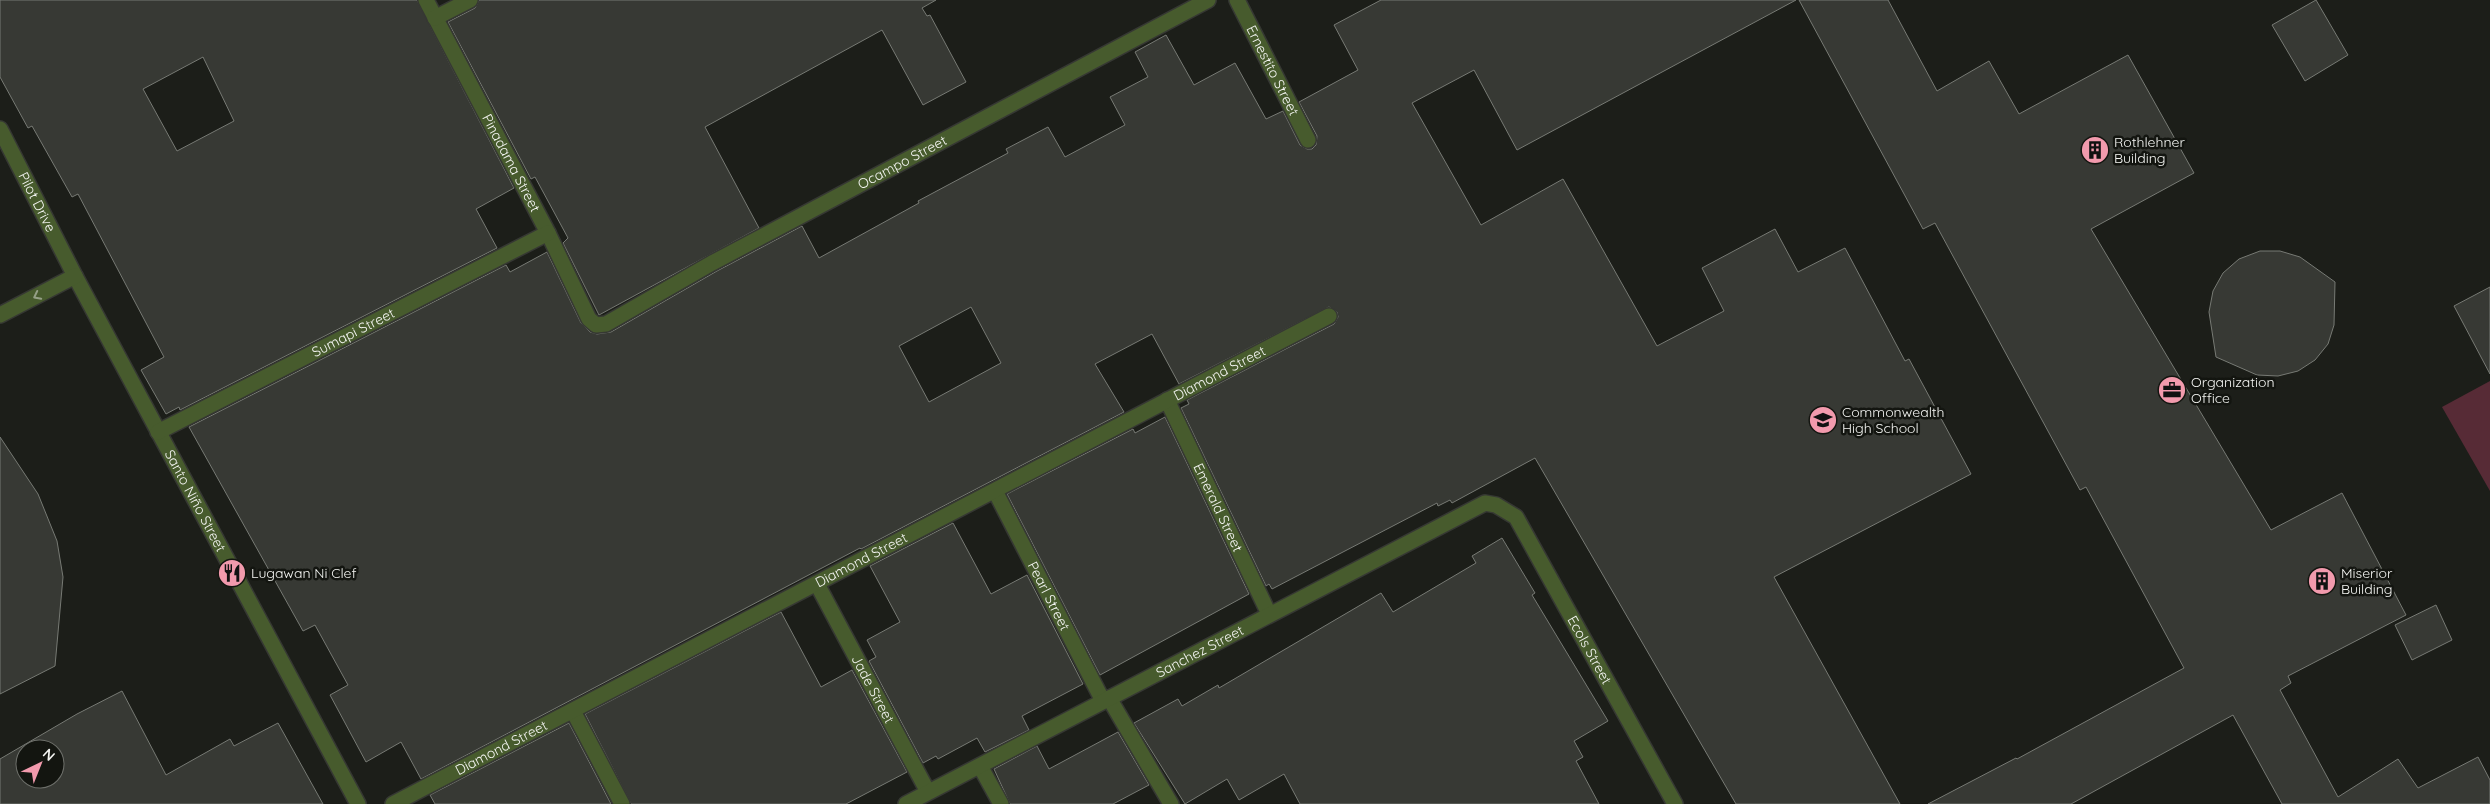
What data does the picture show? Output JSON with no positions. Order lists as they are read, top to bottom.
{
  "streets": {
    "street": [
      "Ernestito Street",
      "Pinadama Street",
      "Ocampo Street",
      "Pilot Drive",
      "Sumapi Street",
      "Diamond Street",
      "Santo Niño Street",
      "Emerald Street",
      "Pearl Street",
      "Sanchez Street",
      "Ecols Street",
      "Jade Street"
    ]
  },
  "crossings": [
    ["Pinadama Street", "Ocampo Street"],
    ["Pinadama Street", "Sumapi Street"],
    ["Pilot Drive", "Santo Niño Street"],
    ["Sumapi Street", "Santo Niño Street"],
    ["Diamond Street", "Emerald Street"],
    ["Diamond Street", "Pearl Street"],
    ["Diamond Street", "Jade Street"],
    ["Emerald Street", "Sanchez Street"],
    ["Pearl Street", "Sanchez Street"],
    ["Sanchez Street", "Ecols Street"],
    ["Sanchez Street", "Jade Street"]
  ],
  "places": {
    "building": ["Rothlehner Building", "Miserior Building"],
    "office": ["Organization Office"],
    "school or university": ["Commonwealth High School"],
    "restaurant": ["Lugawan Ni Clef"]
  },
  "north": "top right"
}
